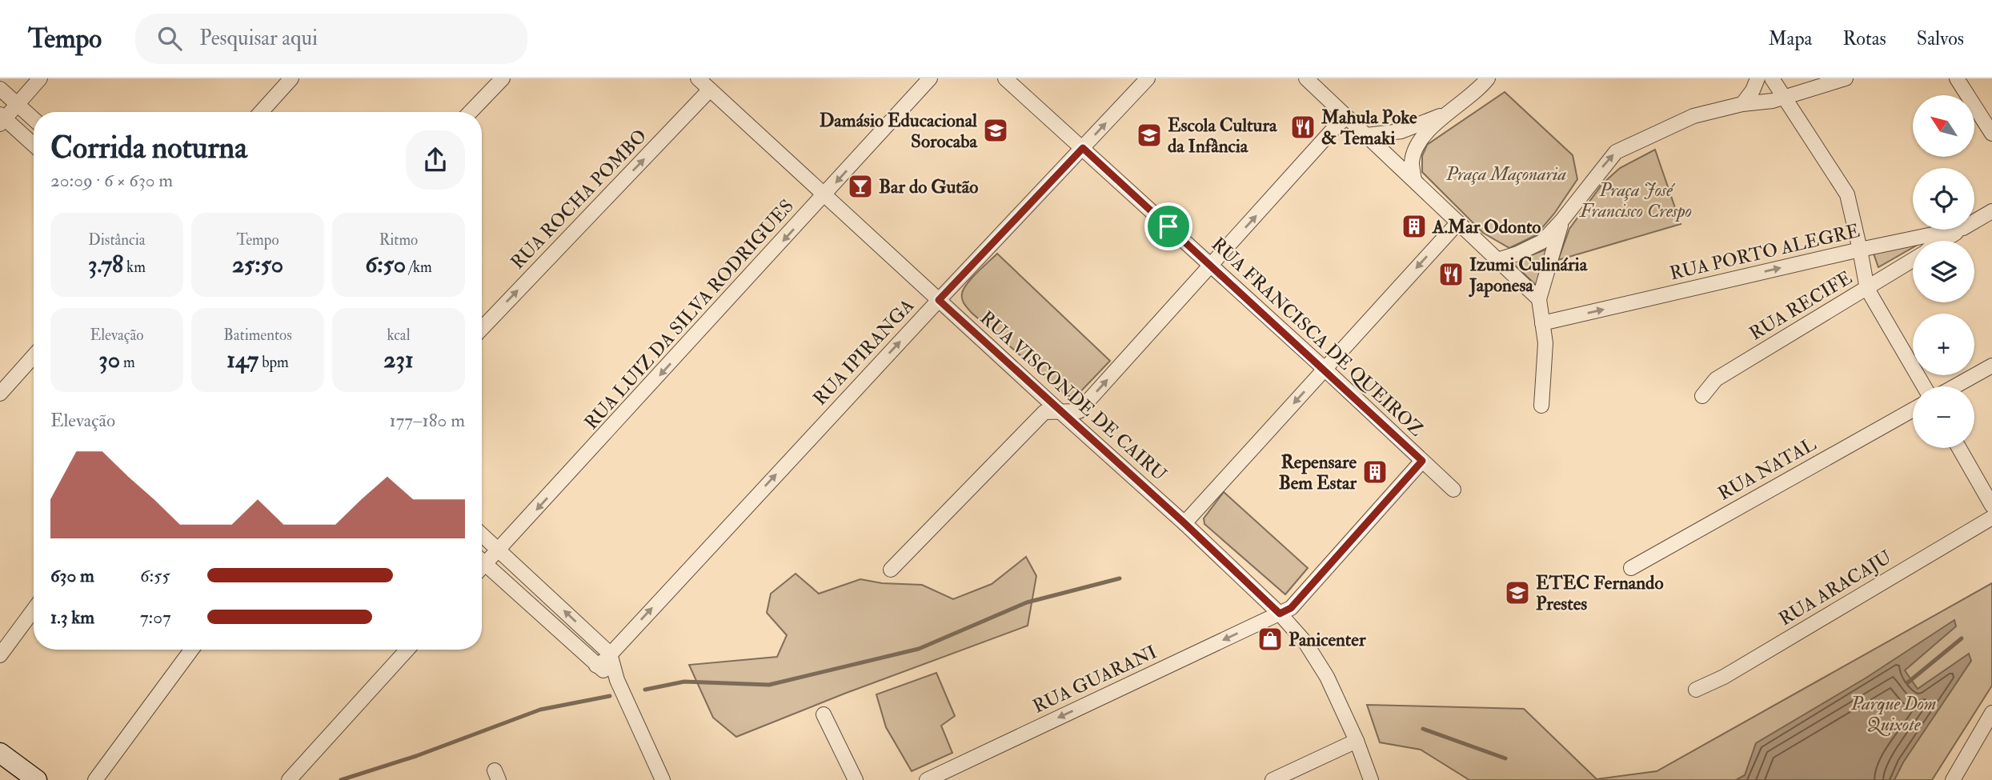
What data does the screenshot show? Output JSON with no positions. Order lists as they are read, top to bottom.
{
  "streets": {
    "street": [
      "RUA ROCHA POMBO",
      "RUA PORTO ALEGRE",
      "RUA RECIFE",
      "RUA LUIZ DA SILVA RODRIGUES",
      "RUA FRANCISCA DE QUEIROZ",
      "RUA IPIRANGA",
      "RUA VISCONDE DE CAIRU",
      "RUA NATAL",
      "RUA ARACAJU",
      "RUA GUARANI"
    ]
  },
  "crossings": [
    ["RUA ROCHA POMBO", "RUA VISCONDE DE CAIRU"],
    ["RUA LUIZ DA SILVA RODRIGUES", "RUA VISCONDE DE CAIRU"],
    ["RUA FRANCISCA DE QUEIROZ", "RUA IPIRANGA"],
    ["RUA FRANCISCA DE QUEIROZ", "RUA GUARANI"],
    ["RUA IPIRANGA", "RUA VISCONDE DE CAIRU"],
    ["RUA VISCONDE DE CAIRU", "RUA GUARANI"]
  ],
  "one_way": [
    "RUA ROCHA POMBO",
    "RUA PORTO ALEGRE",
    "RUA LUIZ DA SILVA RODRIGUES",
    "RUA IPIRANGA",
    "RUA GUARANI"
  ],
  "parks": ["Praça Maçonaria", "Praça José Francisco Crespo", "Parque Dom Quixote"],
  "places": {
    "restaurant": ["Mahula Poke & Temaki", "Izumi Culinária Japonesa"],
    "school or university": ["Damásio Educacional Sorocaba", "Escola Cultura da Infância", "ETEC Fernando Prestes"],
    "bar": ["Bar do Gutão"],
    "building": ["A.Mar Odonto", "Repensare Bem Estar"],
    "shop": ["Panicenter"]
  },
  "north": "top left",
  "page": {
    "header": "Tempo",
    "search": "Pesquisar aqui",
    "nav": ["Mapa", "Rotas", "Salvos"],
    "map_buttons": ["+", "−"],
    "heading": ["Corrida noturna", "20:09 · 6 × 630 m"],
    "stats": [
      ["Distância", "3.78 km"],
      ["Tempo", "25:50"],
      ["Ritmo", "6:50 /km"],
      ["Elevação", "30 m"],
      ["Batimentos", "147 bpm"],
      ["kcal", "231"]
    ],
    "chart": ["Elevação", "177–180 m"],
    "list": [
      {
        "name": "630 m",
        "note": "6:55"
      },
      {
        "name": "1.3 km",
        "note": "7:07"
      }
    ]
  }
}
